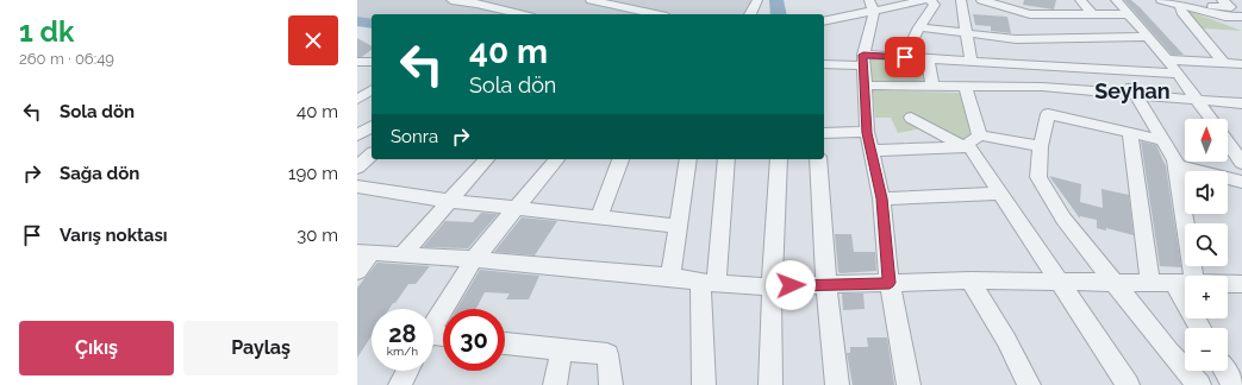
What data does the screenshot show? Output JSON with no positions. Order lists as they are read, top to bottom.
{
  "districts": ["Seyhan"],
  "north": "top",
  "page": {
    "heading": ["1 dk", "260 m · 06:49"],
    "turn": ["40 m", "Sola dön"],
    "list": [
      {
        "name": "Sola dön",
        "value": "40 m"
      },
      {
        "name": "Sağa dön",
        "value": "190 m"
      },
      {
        "name": "Varış noktası",
        "value": "30 m"
      }
    ],
    "then": "Sonra",
    "map_buttons": ["+", "−"],
    "speed": "28 km/h",
    "limit": "30",
    "buttons": ["Çıkış", "Paylaş"]
  }
}
